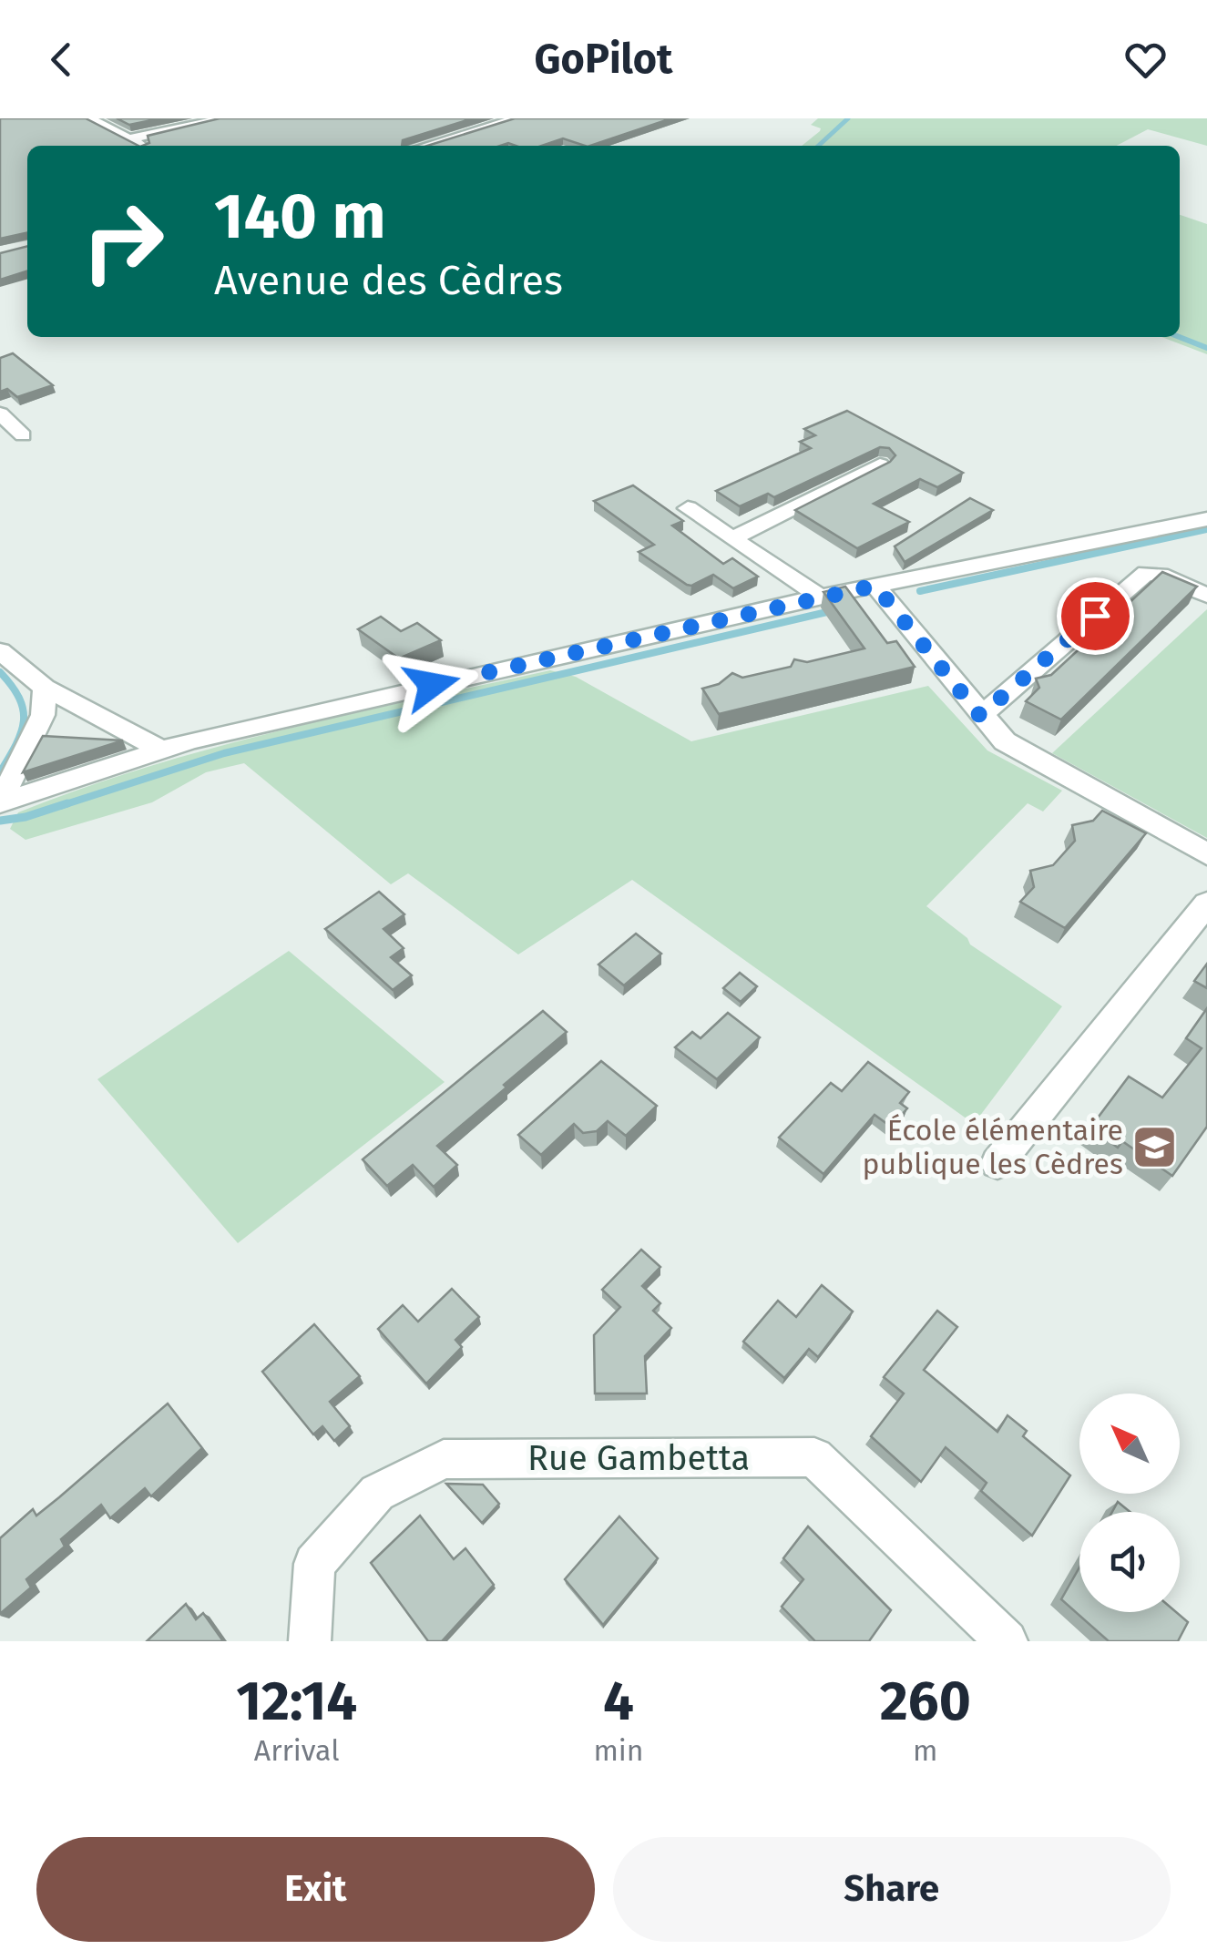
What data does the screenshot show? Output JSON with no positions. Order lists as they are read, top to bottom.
{
  "streets": {
    "street": ["Rue Gambetta"]
  },
  "places": {
    "school or university": ["École élémentaire publique les Cèdres"]
  },
  "north": "top left",
  "page": {
    "header": "GoPilot",
    "turn": ["140 m", "Avenue des Cèdres"],
    "eta": [
      "12:14",
      "Arrival",
      "4",
      "min",
      "260",
      "m"
    ],
    "buttons": ["Exit", "Share"]
  }
}
